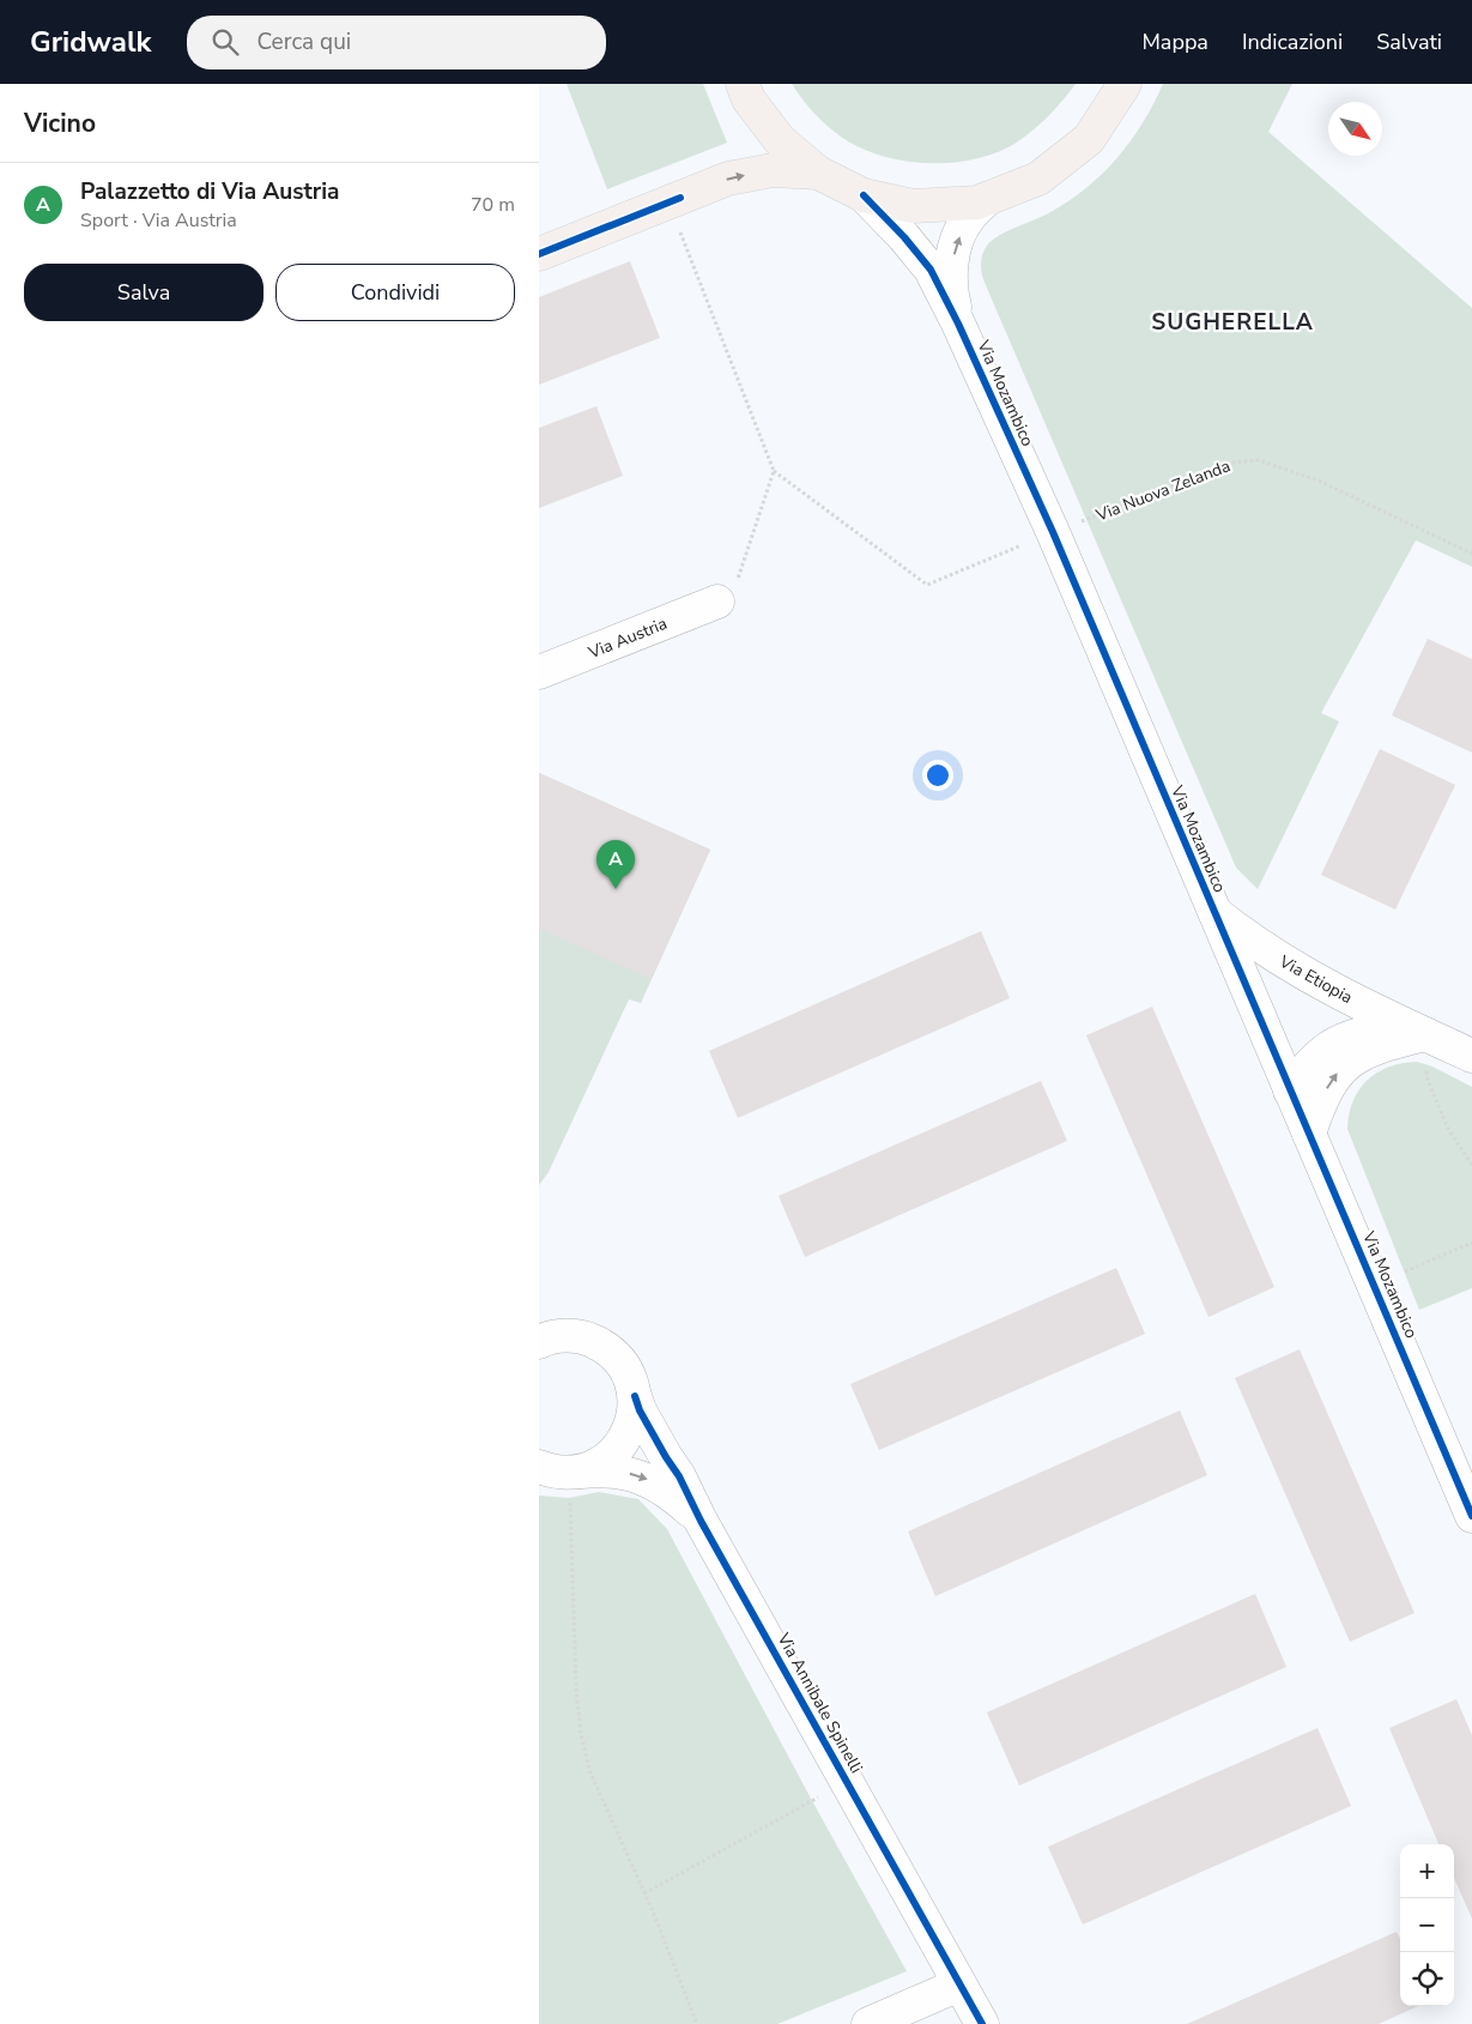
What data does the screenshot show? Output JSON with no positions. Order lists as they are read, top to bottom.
{
  "streets": {
    "street": [
      "Via Mozambico",
      "Via Austria",
      "Via Etiopia",
      "Via Annibale Spinelli"
    ],
    "path": ["Via Nuova Zelanda"]
  },
  "crossings": [
    ["Via Mozambico", "Via Nuova Zelanda"],
    ["Via Mozambico", "Via Etiopia"]
  ],
  "districts": ["SUGHERELLA"],
  "north": "bottom right",
  "page": {
    "header": "Gridwalk",
    "search": "Cerca qui",
    "nav": ["Mappa", "Indicazioni", "Salvati"],
    "heading": "Vicino",
    "list": [
      {
        "mark": "A",
        "name": "Palazzetto di Via Austria",
        "note": "Sport · Via Austria",
        "value": "70 m"
      }
    ],
    "buttons": ["Salva", "Condividi"],
    "pins": "A",
    "map_buttons": ["+", "−"]
  }
}
